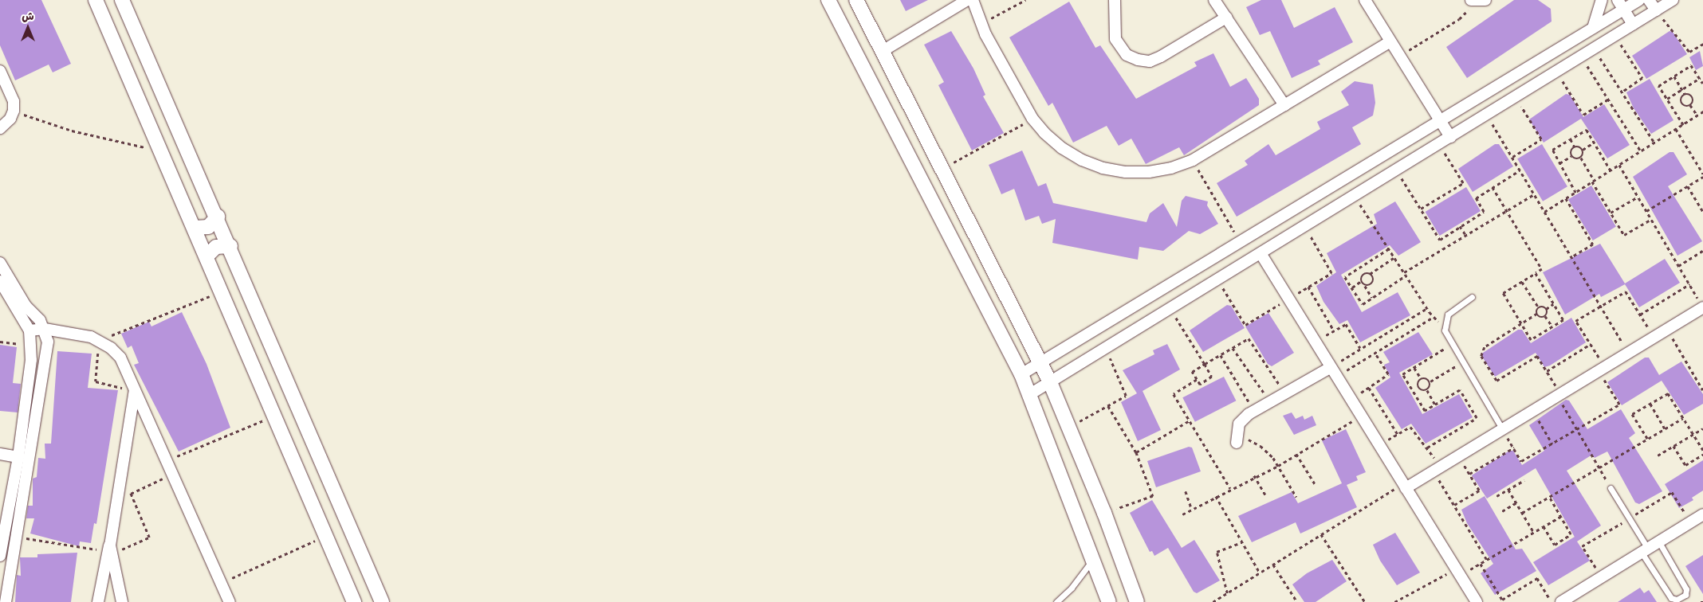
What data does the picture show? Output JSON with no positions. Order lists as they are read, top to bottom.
{
  "north": "top"
}
